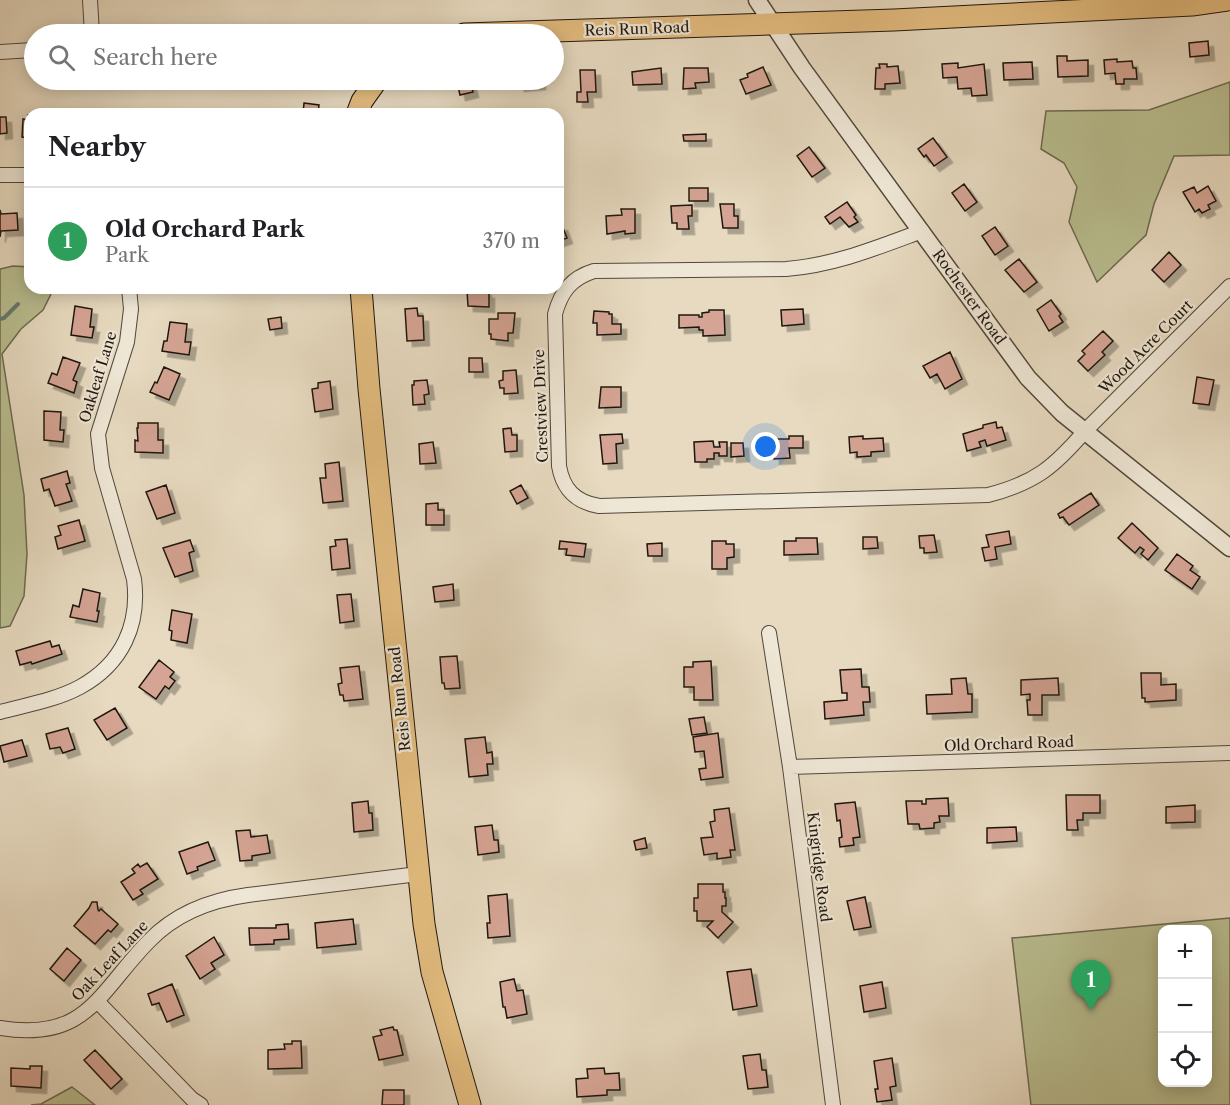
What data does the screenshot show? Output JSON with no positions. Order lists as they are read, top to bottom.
{
  "streets": {
    "main road": ["Reis Run Road"],
    "street": [
      "Rochester Road",
      "Wood Acre Court",
      "Oakleaf Lane",
      "Crestview Drive",
      "Old Orchard Road",
      "Kingridge Road",
      "Oak Leaf Lane"
    ]
  },
  "crossings": [
    ["Reis Run Road", "Rochester Road"],
    ["Reis Run Road", "Oak Leaf Lane"],
    ["Rochester Road", "Wood Acre Court"],
    ["Rochester Road", "Crestview Drive"],
    ["Wood Acre Court", "Crestview Drive"],
    ["Old Orchard Road", "Kingridge Road"]
  ],
  "page": {
    "search": "Search here",
    "heading": "Nearby",
    "list": [
      {
        "mark": "1",
        "name": "Old Orchard Park",
        "note": "Park",
        "value": "370 m"
      }
    ],
    "map_buttons": ["+", "−"],
    "pins": "1"
  }
}
